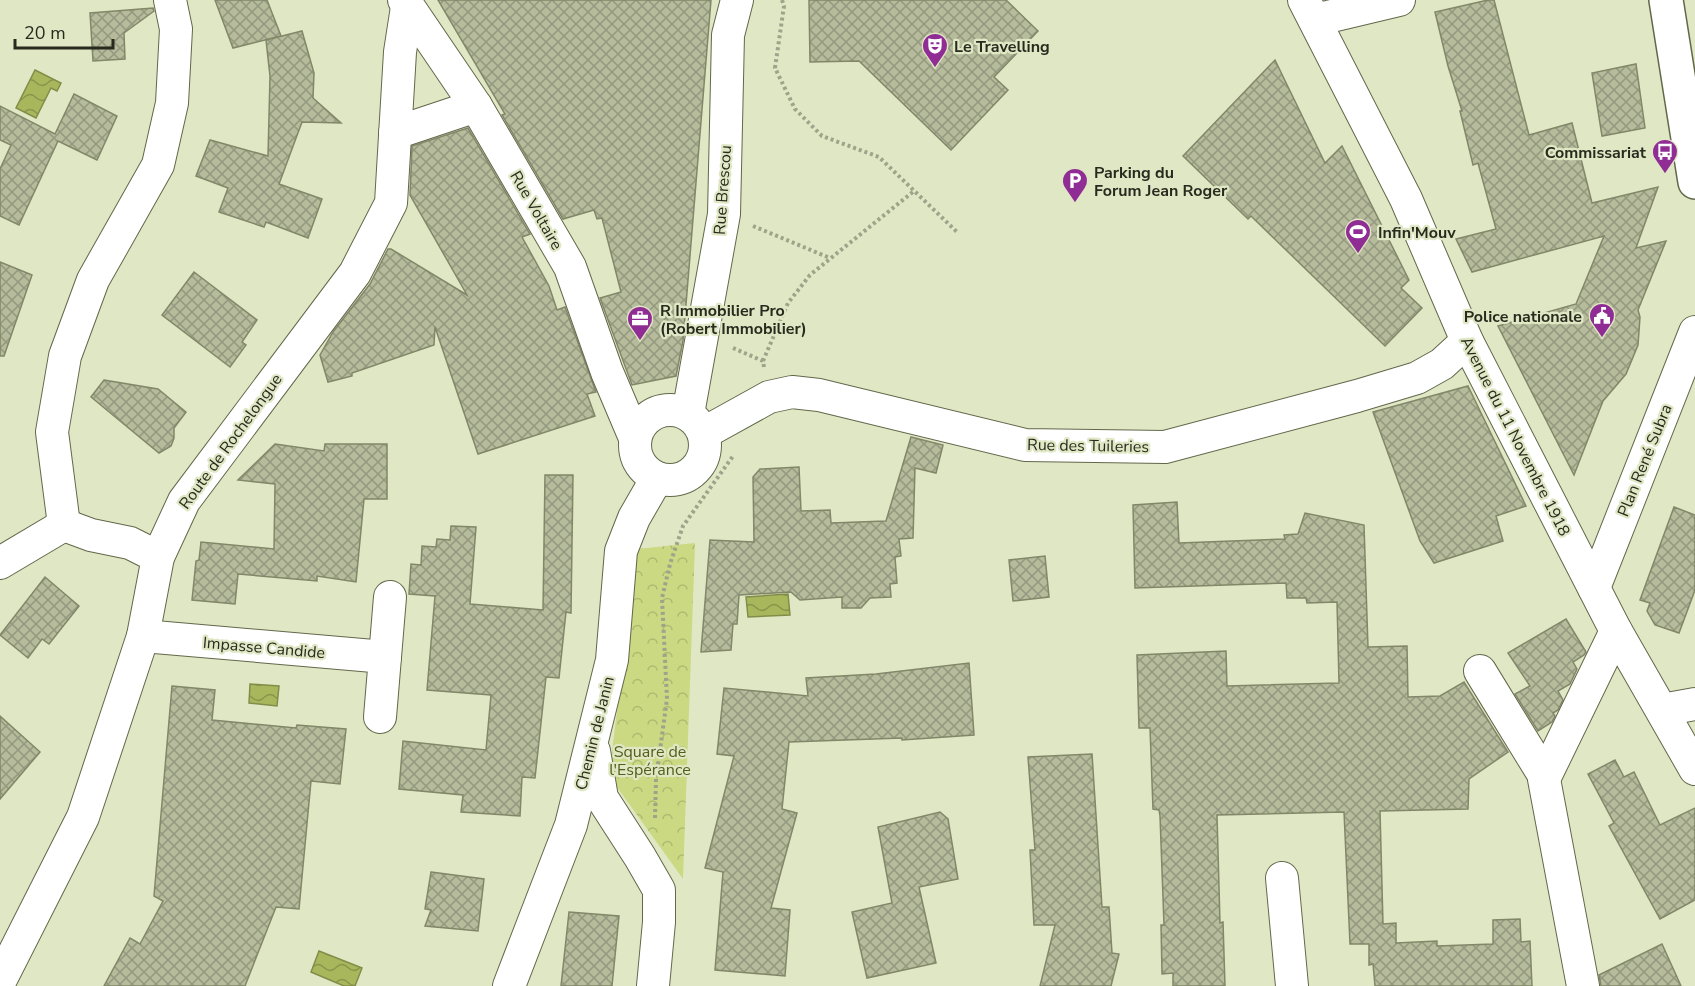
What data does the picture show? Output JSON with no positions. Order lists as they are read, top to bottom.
{
  "streets": {
    "street": [
      "Rue Brescou",
      "Rue Voltaire",
      "Avenue du 11 Novembre 1918",
      "Route de Rochelongue",
      "Rue des Tuileries",
      "Plan René Subra",
      "Impasse Candide",
      "Chemin de Janin"
    ]
  },
  "crossings": [
    ["Rue Brescou", "Rue Voltaire"],
    ["Rue Brescou", "Rue des Tuileries"],
    ["Rue Brescou", "Chemin de Janin"],
    ["Rue Voltaire", "Route de Rochelongue"],
    ["Rue Voltaire", "Rue des Tuileries"],
    ["Rue Voltaire", "Chemin de Janin"],
    ["Avenue du 11 Novembre 1918", "Rue des Tuileries"],
    ["Avenue du 11 Novembre 1918", "Plan René Subra"],
    ["Route de Rochelongue", "Impasse Candide"],
    ["Rue des Tuileries", "Chemin de Janin"]
  ],
  "parks": ["Square de l'Espérance"],
  "places": {
    "theatre": ["Le Travelling"],
    "bus stop": ["Commissariat"],
    "parking": ["Parking du Forum Jean Roger"],
    "sports": ["Infin'Mouv"],
    "public building": ["Police nationale"],
    "office": ["R Immobilier Pro (Robert Immobilier)"]
  },
  "scale_bar": "20 m"
}
